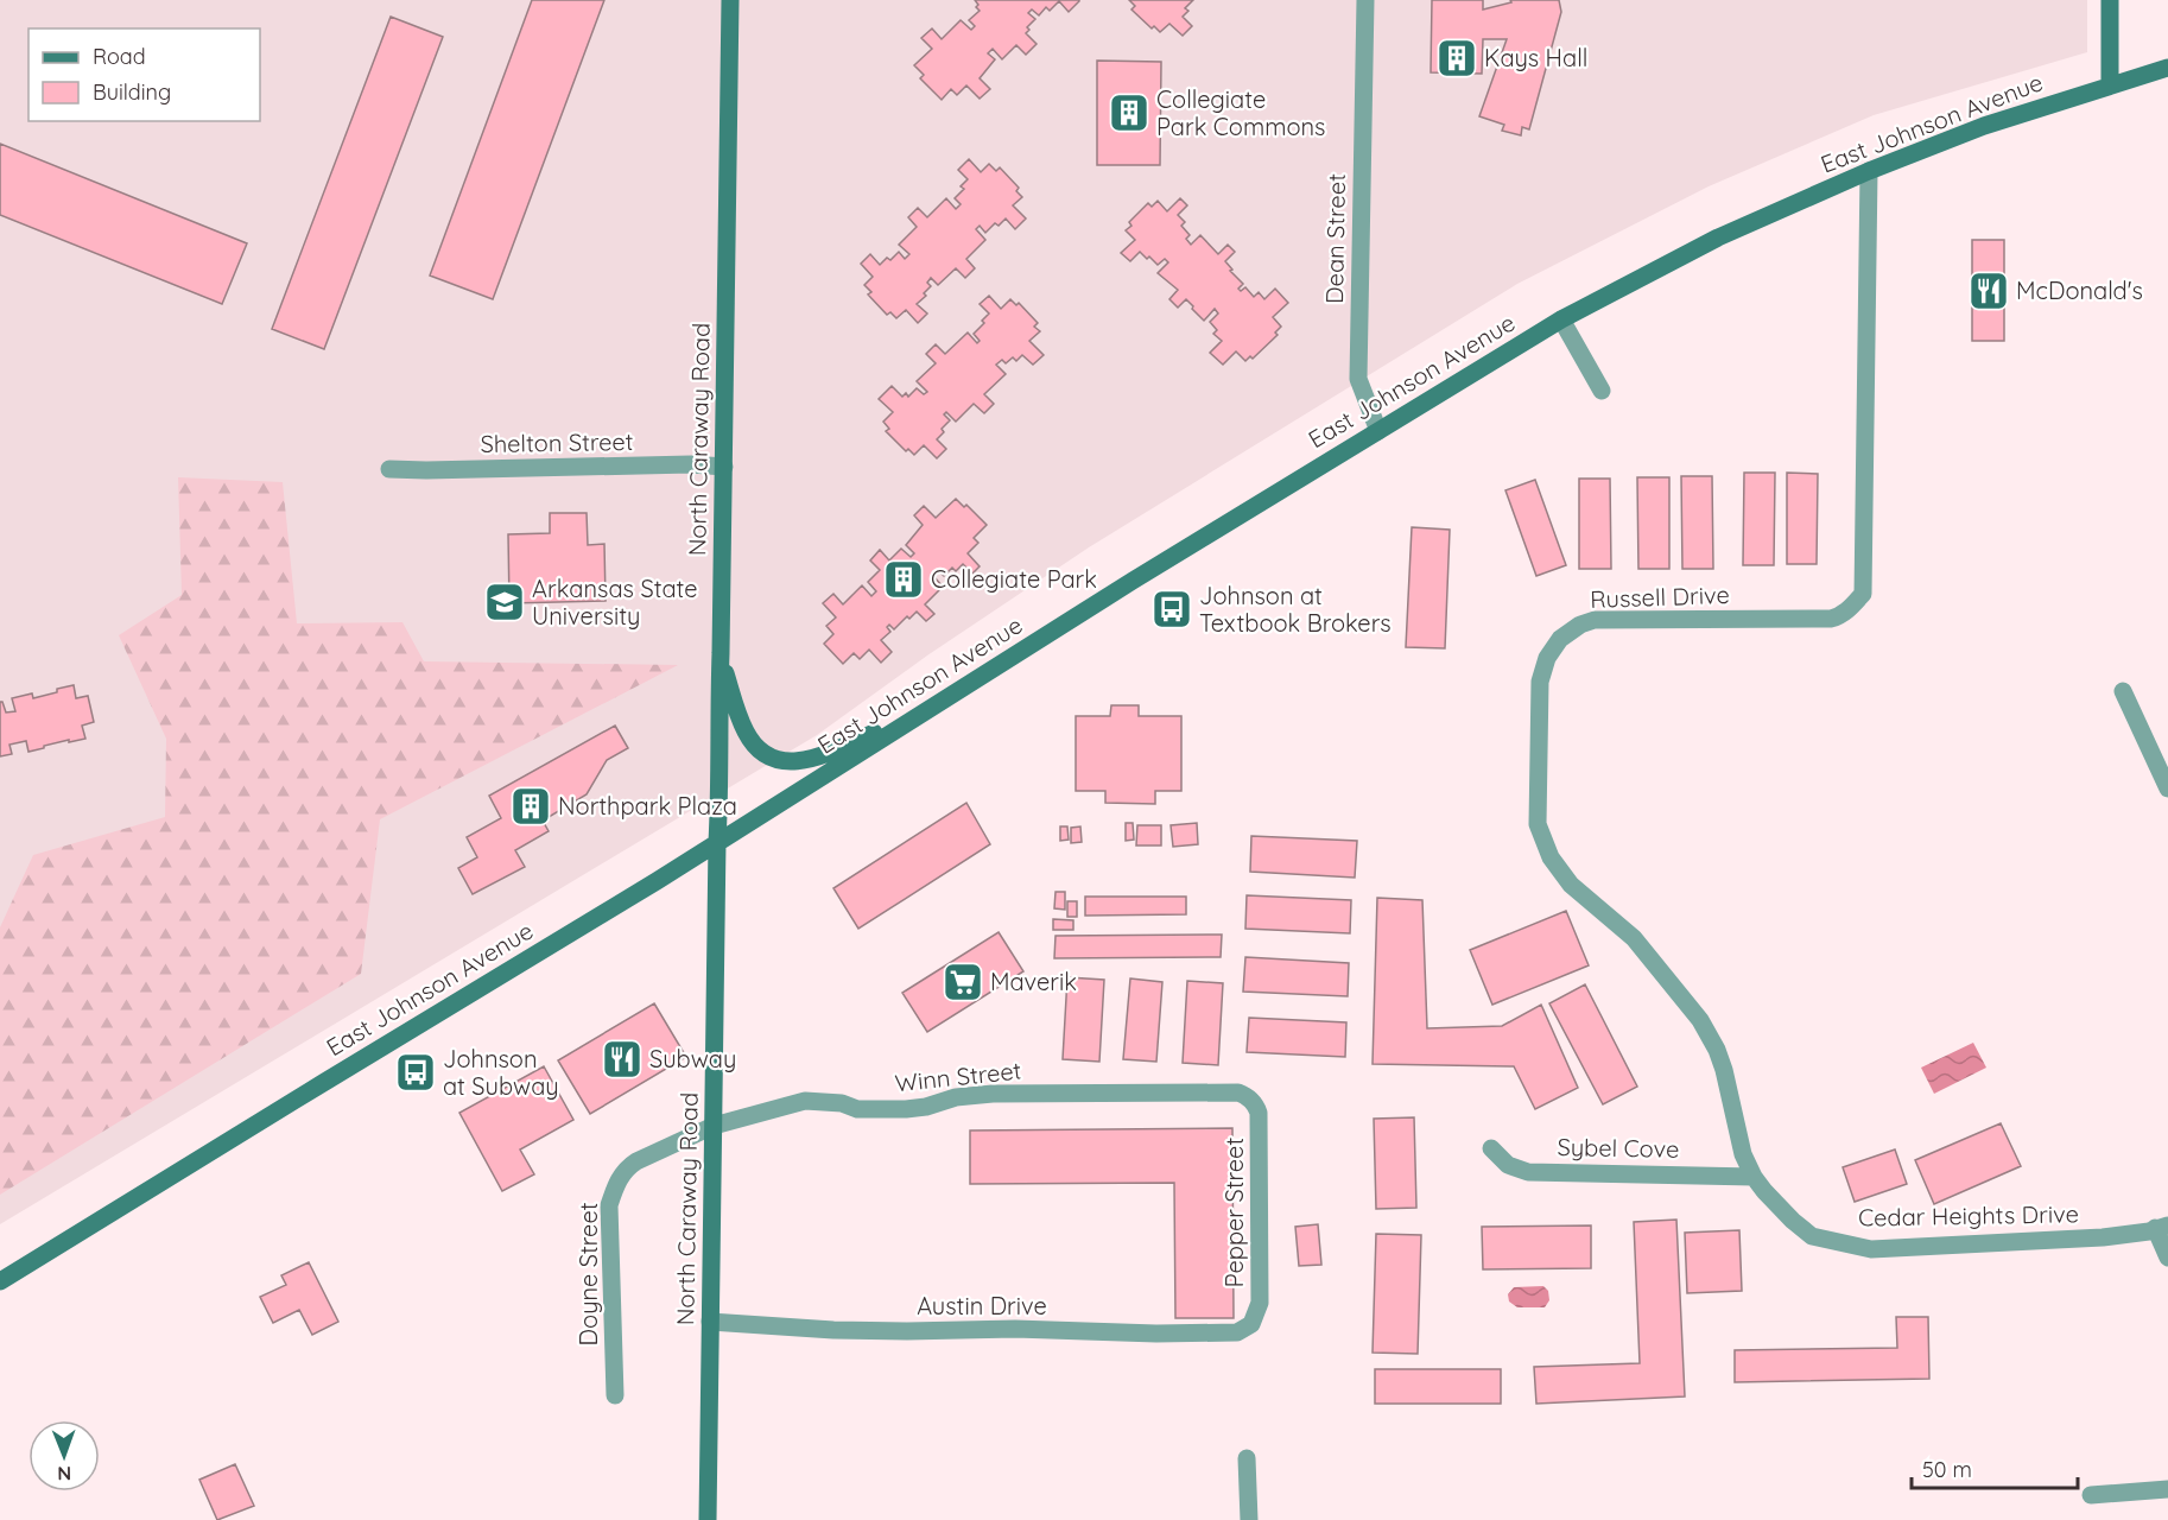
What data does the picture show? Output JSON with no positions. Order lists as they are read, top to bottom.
{
  "streets": {
    "main road": ["East Johnson Avenue", "North Caraway Road"],
    "street": [
      "Dean Street",
      "Shelton Street",
      "Russell Drive",
      "Winn Street",
      "Sybel Cove",
      "Pepper Street",
      "Cedar Heights Drive",
      "Doyne Street",
      "Austin Drive"
    ]
  },
  "crossings": [
    ["East Johnson Avenue", "Dean Street"],
    ["East Johnson Avenue", "North Caraway Road"],
    ["East Johnson Avenue", "Russell Drive"],
    ["North Caraway Road", "Shelton Street"],
    ["North Caraway Road", "Winn Street"],
    ["North Caraway Road", "Doyne Street"],
    ["North Caraway Road", "Austin Drive"],
    ["Russell Drive", "Sybel Cove"],
    ["Russell Drive", "Cedar Heights Drive"],
    ["Winn Street", "Pepper Street"],
    ["Winn Street", "Doyne Street"],
    ["Sybel Cove", "Cedar Heights Drive"],
    ["Pepper Street", "Austin Drive"]
  ],
  "places": {
    "building": [
      "Kays Hall",
      "Collegiate Park Commons",
      "Collegiate Park",
      "Northpark Plaza"
    ],
    "restaurant": ["McDonald's", "Subway"],
    "school or university": ["Arkansas State University"],
    "bus stop": ["Johnson at Textbook Brokers", "Johnson at Subway"],
    "supermarket": ["Maverik"]
  },
  "legend": ["Road", "Building"],
  "scale_bar": "50 m",
  "north": "bottom"
}
